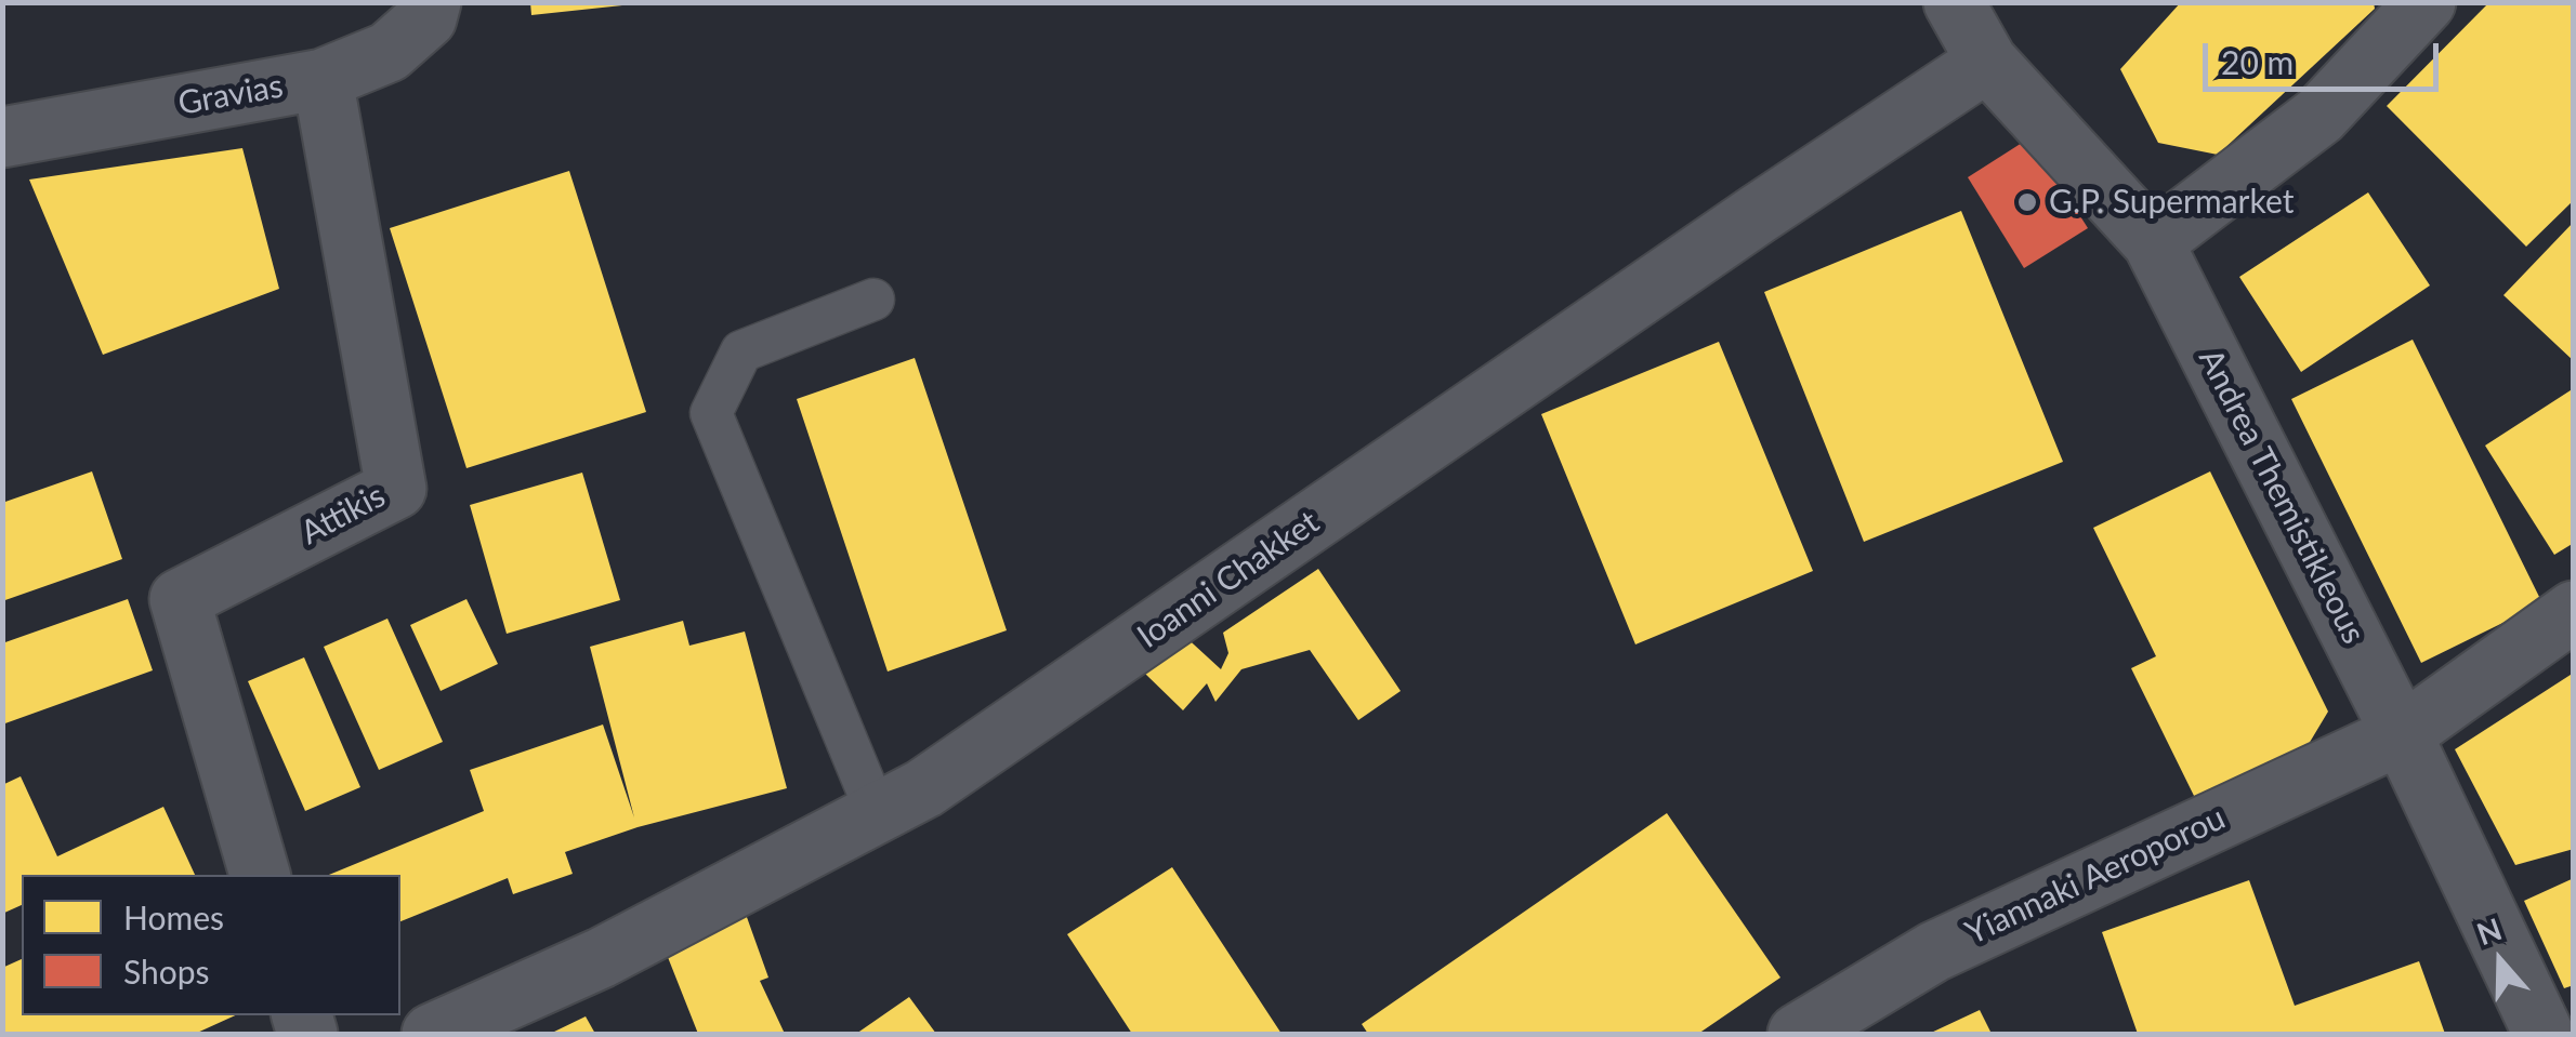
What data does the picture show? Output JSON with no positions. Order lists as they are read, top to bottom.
{
  "streets": {
    "street": [
      "Gravias",
      "Andrea Themistikleous",
      "Attikis",
      "Ioanni Chakket",
      "Yiannaki Aeroporou"
    ]
  },
  "crossings": [
    ["Gravias", "Attikis"],
    ["Andrea Themistikleous", "Ioanni Chakket"],
    ["Andrea Themistikleous", "Yiannaki Aeroporou"]
  ],
  "places": ["G.P. Supermarket"],
  "legend": ["Homes", "Shops"],
  "scale_bar": "20 m",
  "north": "top"
}
